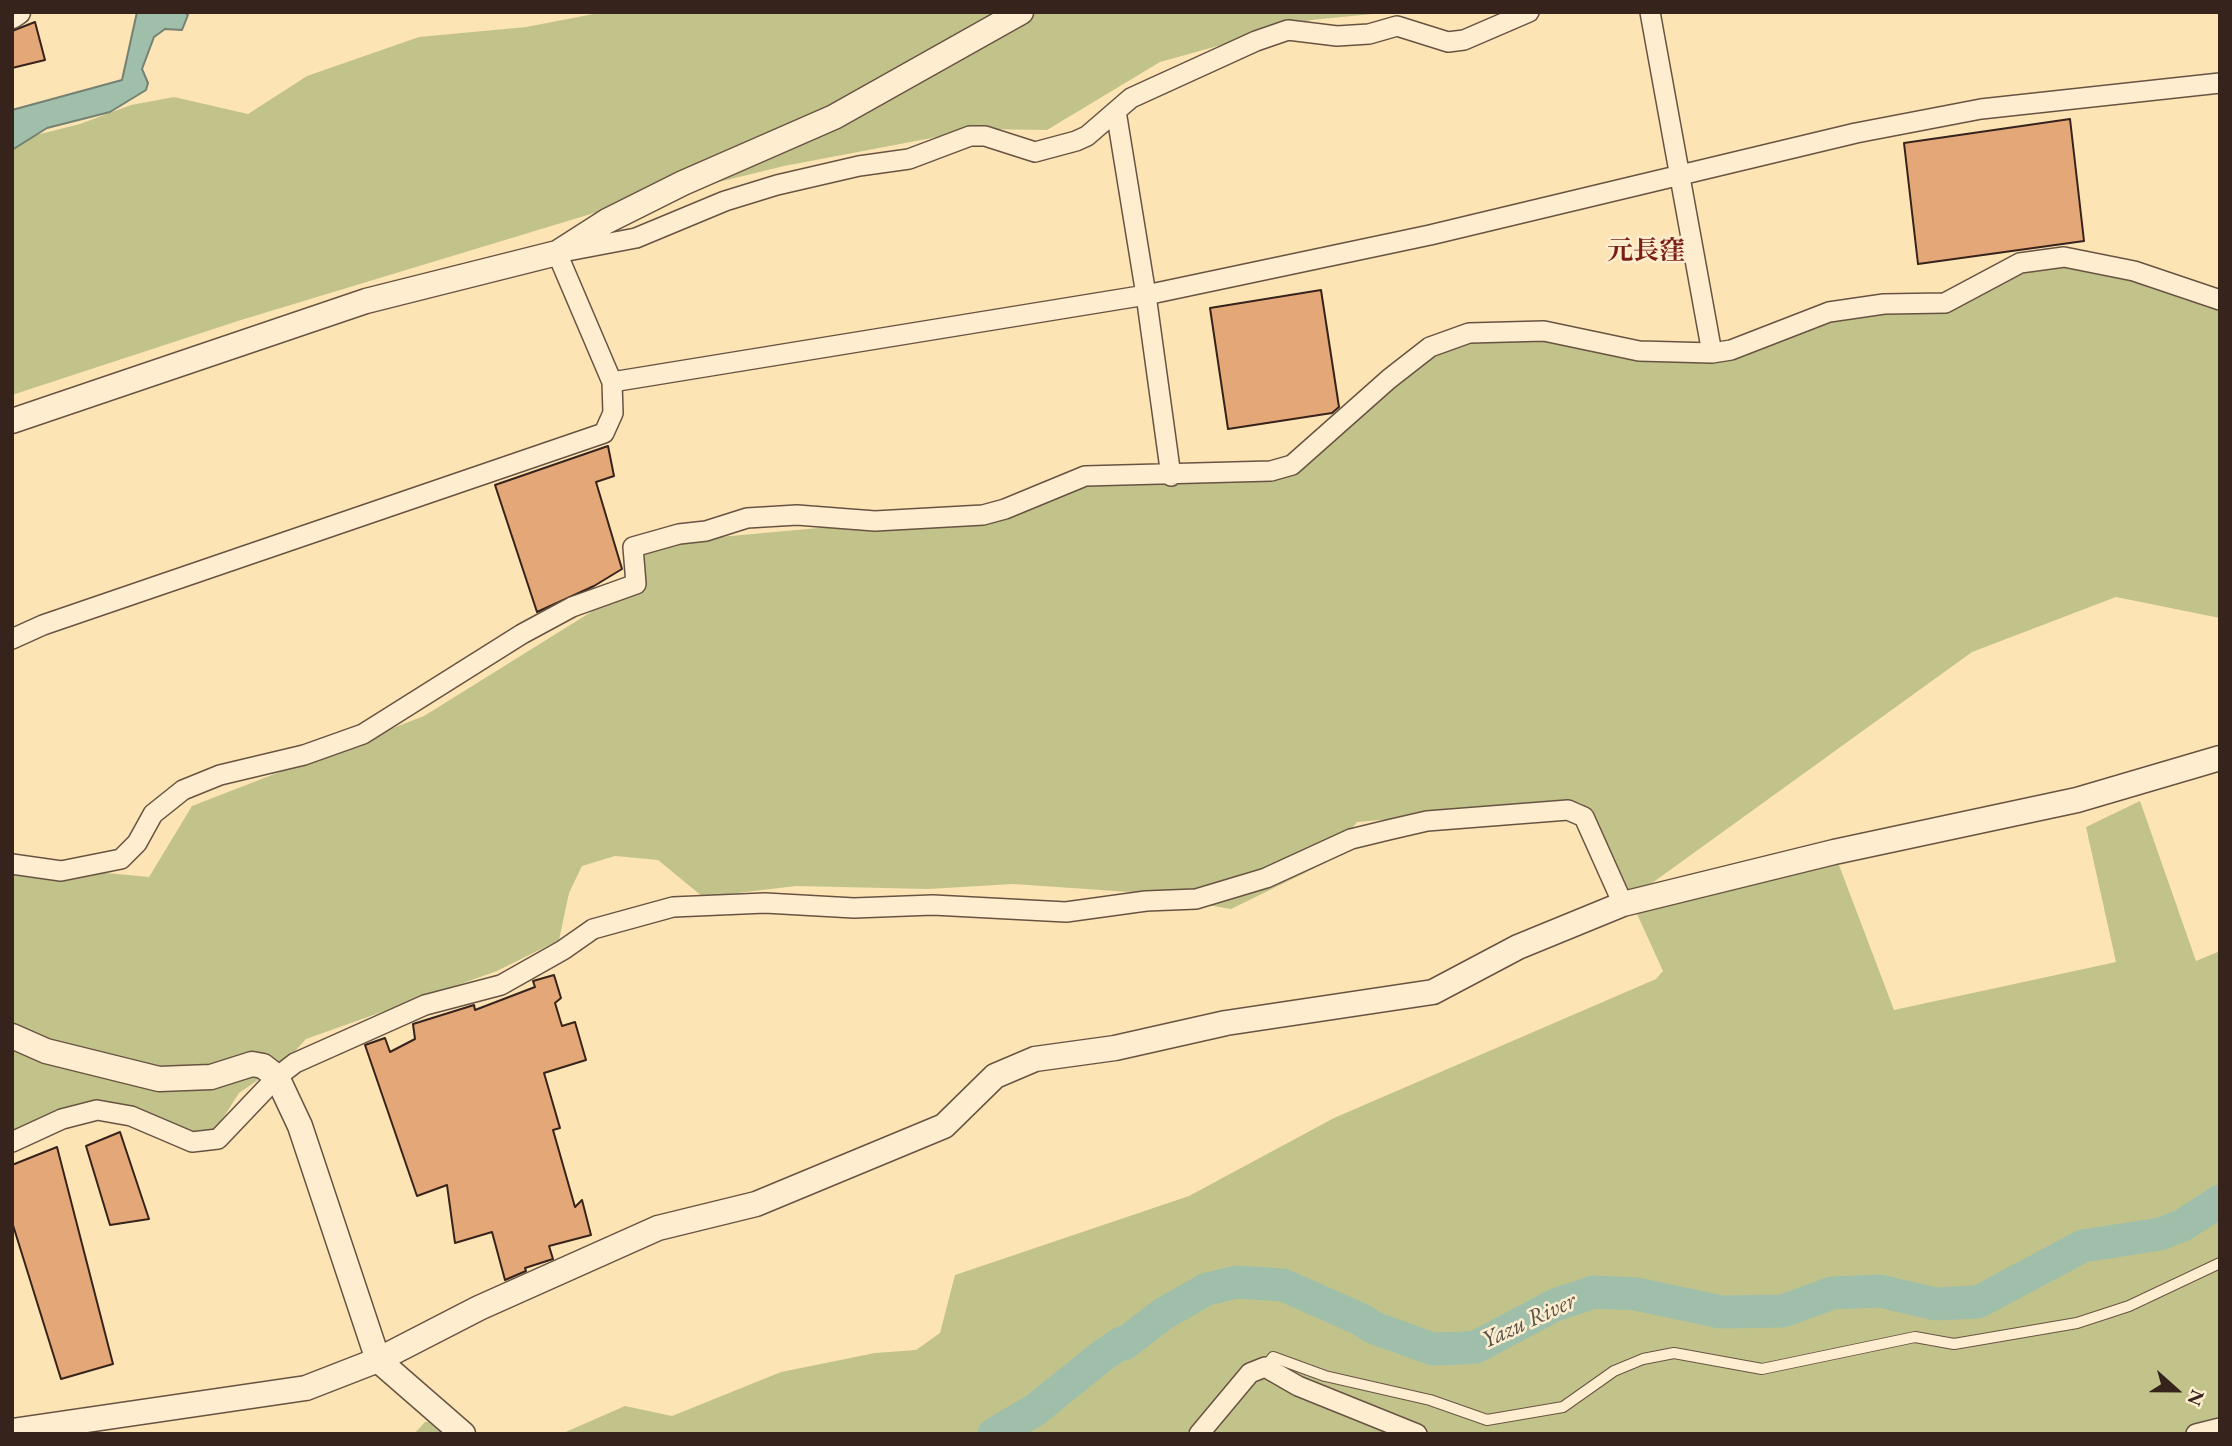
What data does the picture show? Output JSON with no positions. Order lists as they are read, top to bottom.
{
  "districts": ["元長窪"],
  "water": ["Yazu River"],
  "north": "right"
}
